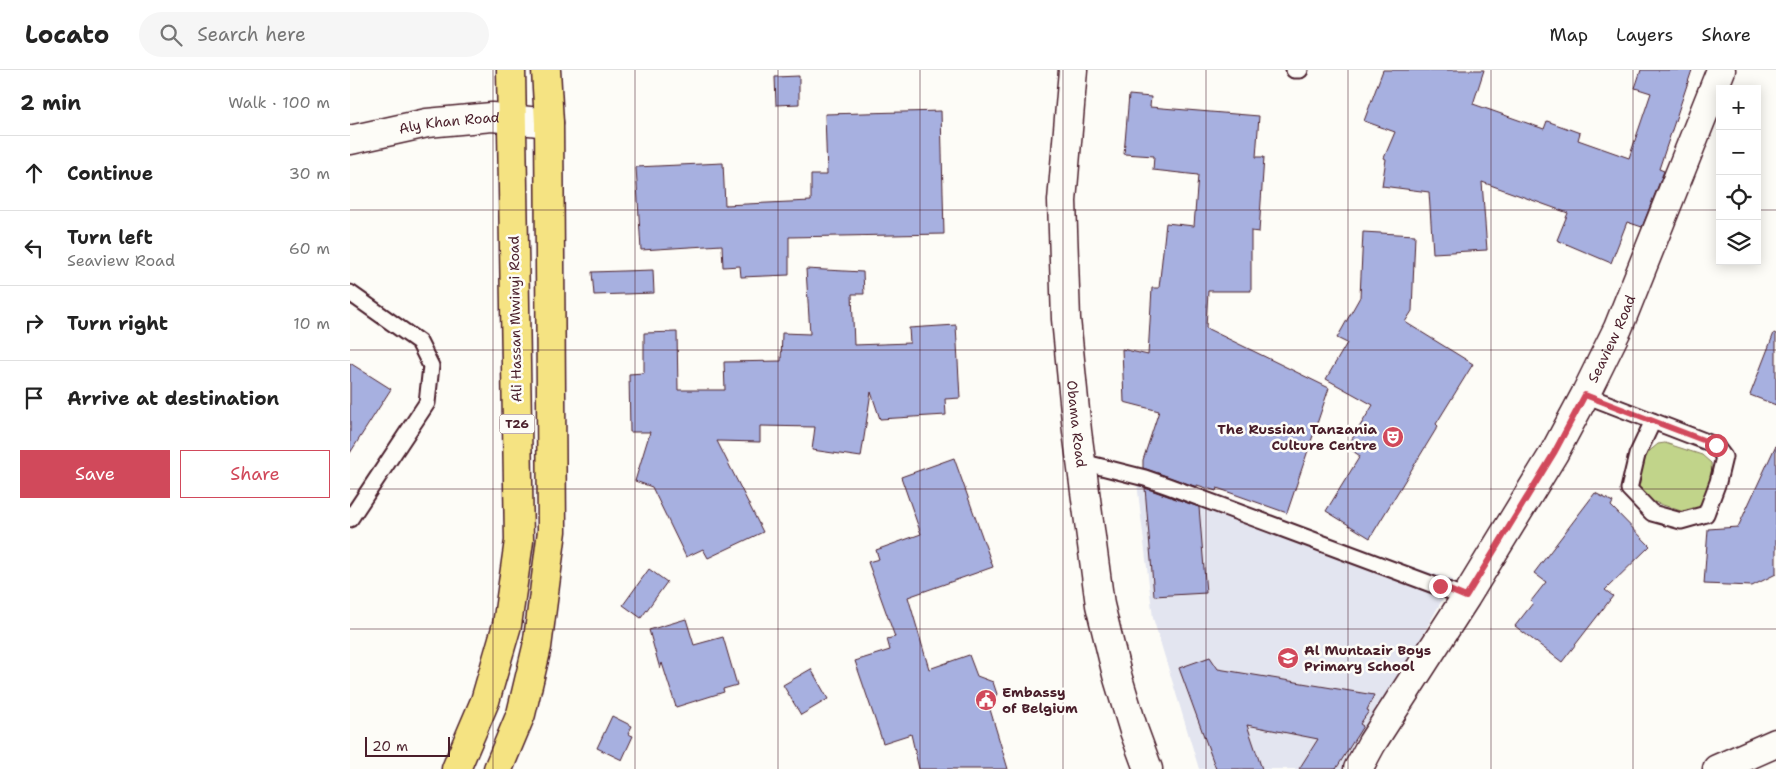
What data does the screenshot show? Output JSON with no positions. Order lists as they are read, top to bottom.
{
  "streets": {
    "highway": ["Ali Hassan Mwinyi Road", "T26"],
    "street": ["Aly Khan Road", "Seaview Road", "Obama Road"]
  },
  "crossings": [
    ["Aly Khan Road", "Ali Hassan Mwinyi Road"],
    ["Aly Khan Road", "T26"]
  ],
  "places": {
    "theatre": ["The Russian Tanzania Culture Centre"],
    "school or university": ["Al Muntazir Boys Primary School"],
    "public building": ["Embassy of Belgium"]
  },
  "scale_bar": "20 m",
  "page": {
    "header": "Locato",
    "search": "Search here",
    "nav": ["Map", "Layers", "Share"],
    "heading": ["2 min", "Walk · 100 m"],
    "map_buttons": ["+", "−"],
    "list": [
      ["Continue", "30 m"],
      ["Turn left", "Seaview Road", "60 m"],
      ["Turn right", "10 m"],
      "Arrive at destination"
    ],
    "buttons": ["Save", "Share"],
    "scale": "20 m"
  }
}
